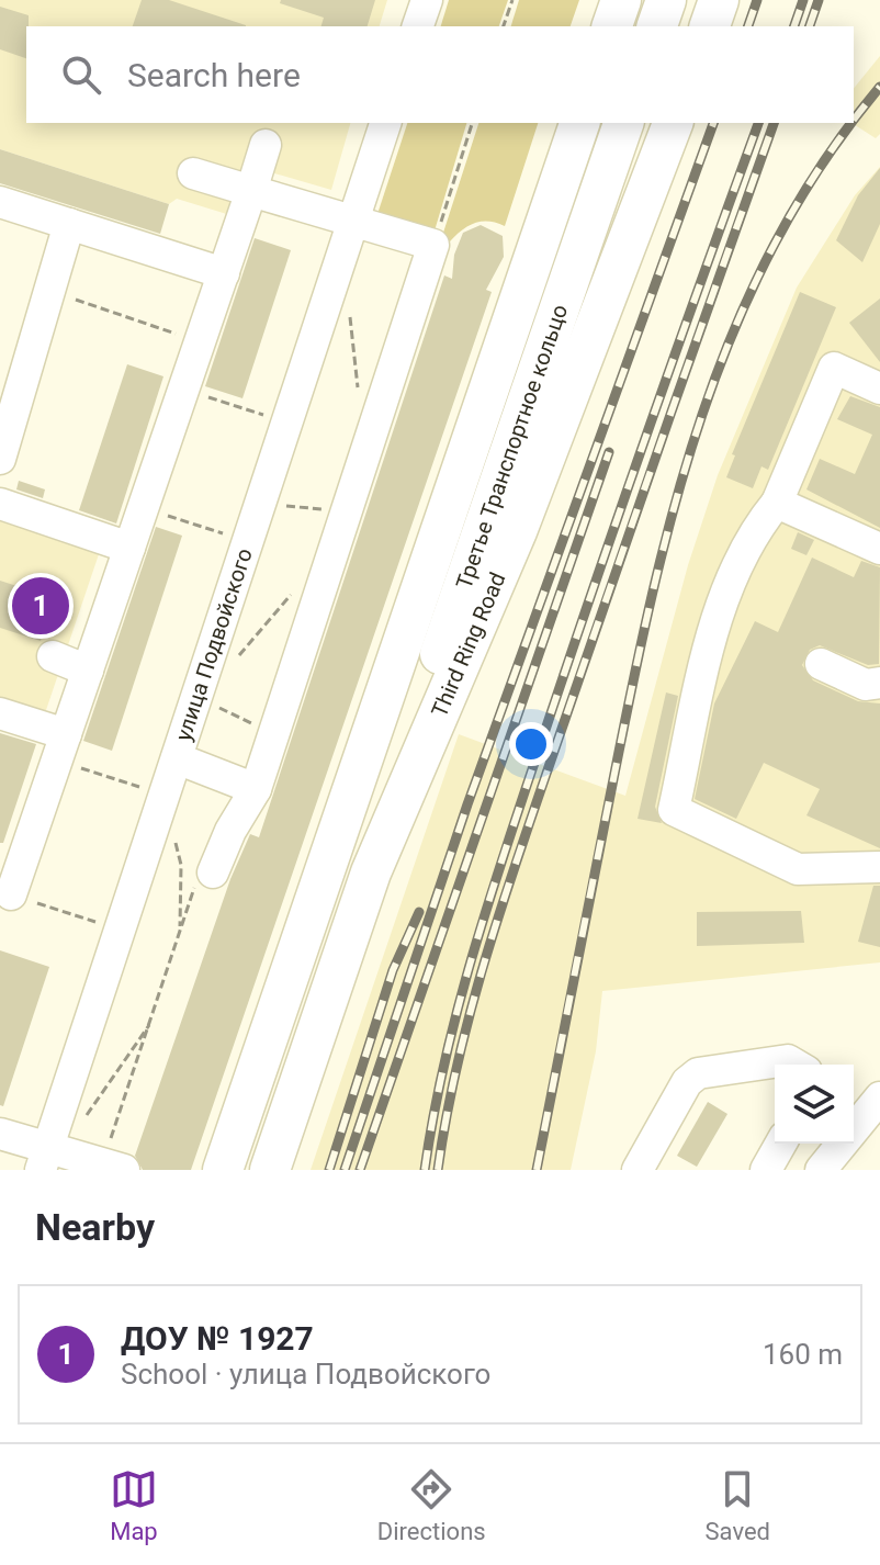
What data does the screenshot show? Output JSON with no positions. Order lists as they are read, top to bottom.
{
  "streets": {
    "main road": ["Третье Транспортное кольцо", "Third Ring Road"],
    "street": ["улица Подвойского"]
  },
  "crossings": [
    ["Третье Транспортное кольцо", "Third Ring Road"]
  ],
  "page": {
    "search": "Search here",
    "pins": "1",
    "heading": "Nearby",
    "list": [
      {
        "mark": "1",
        "name": "ДОУ № 1927",
        "note": "School · улица Подвойского",
        "value": "160 m"
      }
    ],
    "nav": ["Map", "Directions", "Saved"]
  }
}
